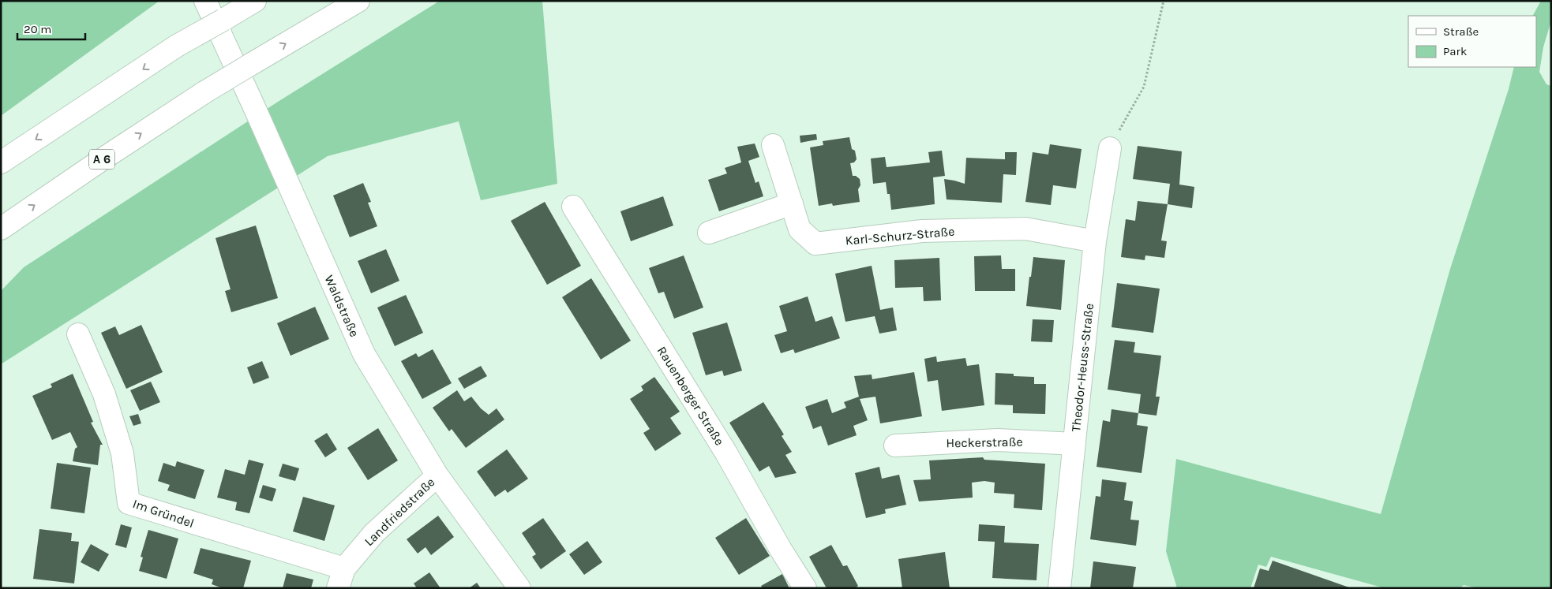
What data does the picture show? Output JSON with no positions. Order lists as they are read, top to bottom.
{
  "streets": {
    "main road": [
      "A 6",
      "Karl-Schurz-Straße",
      "Waldstraße",
      "Theodor-Heuss-Straße",
      "Rauenberger Straße",
      "Heckerstraße",
      "Landfriedstraße",
      "Im Gründel"
    ]
  },
  "crossings": [
    ["Karl-Schurz-Straße", "Theodor-Heuss-Straße"],
    ["Waldstraße", "Landfriedstraße"],
    ["Theodor-Heuss-Straße", "Heckerstraße"],
    ["Landfriedstraße", "Im Gründel"]
  ],
  "legend": ["Straße", "Park"],
  "scale_bar": "20 m"
}
